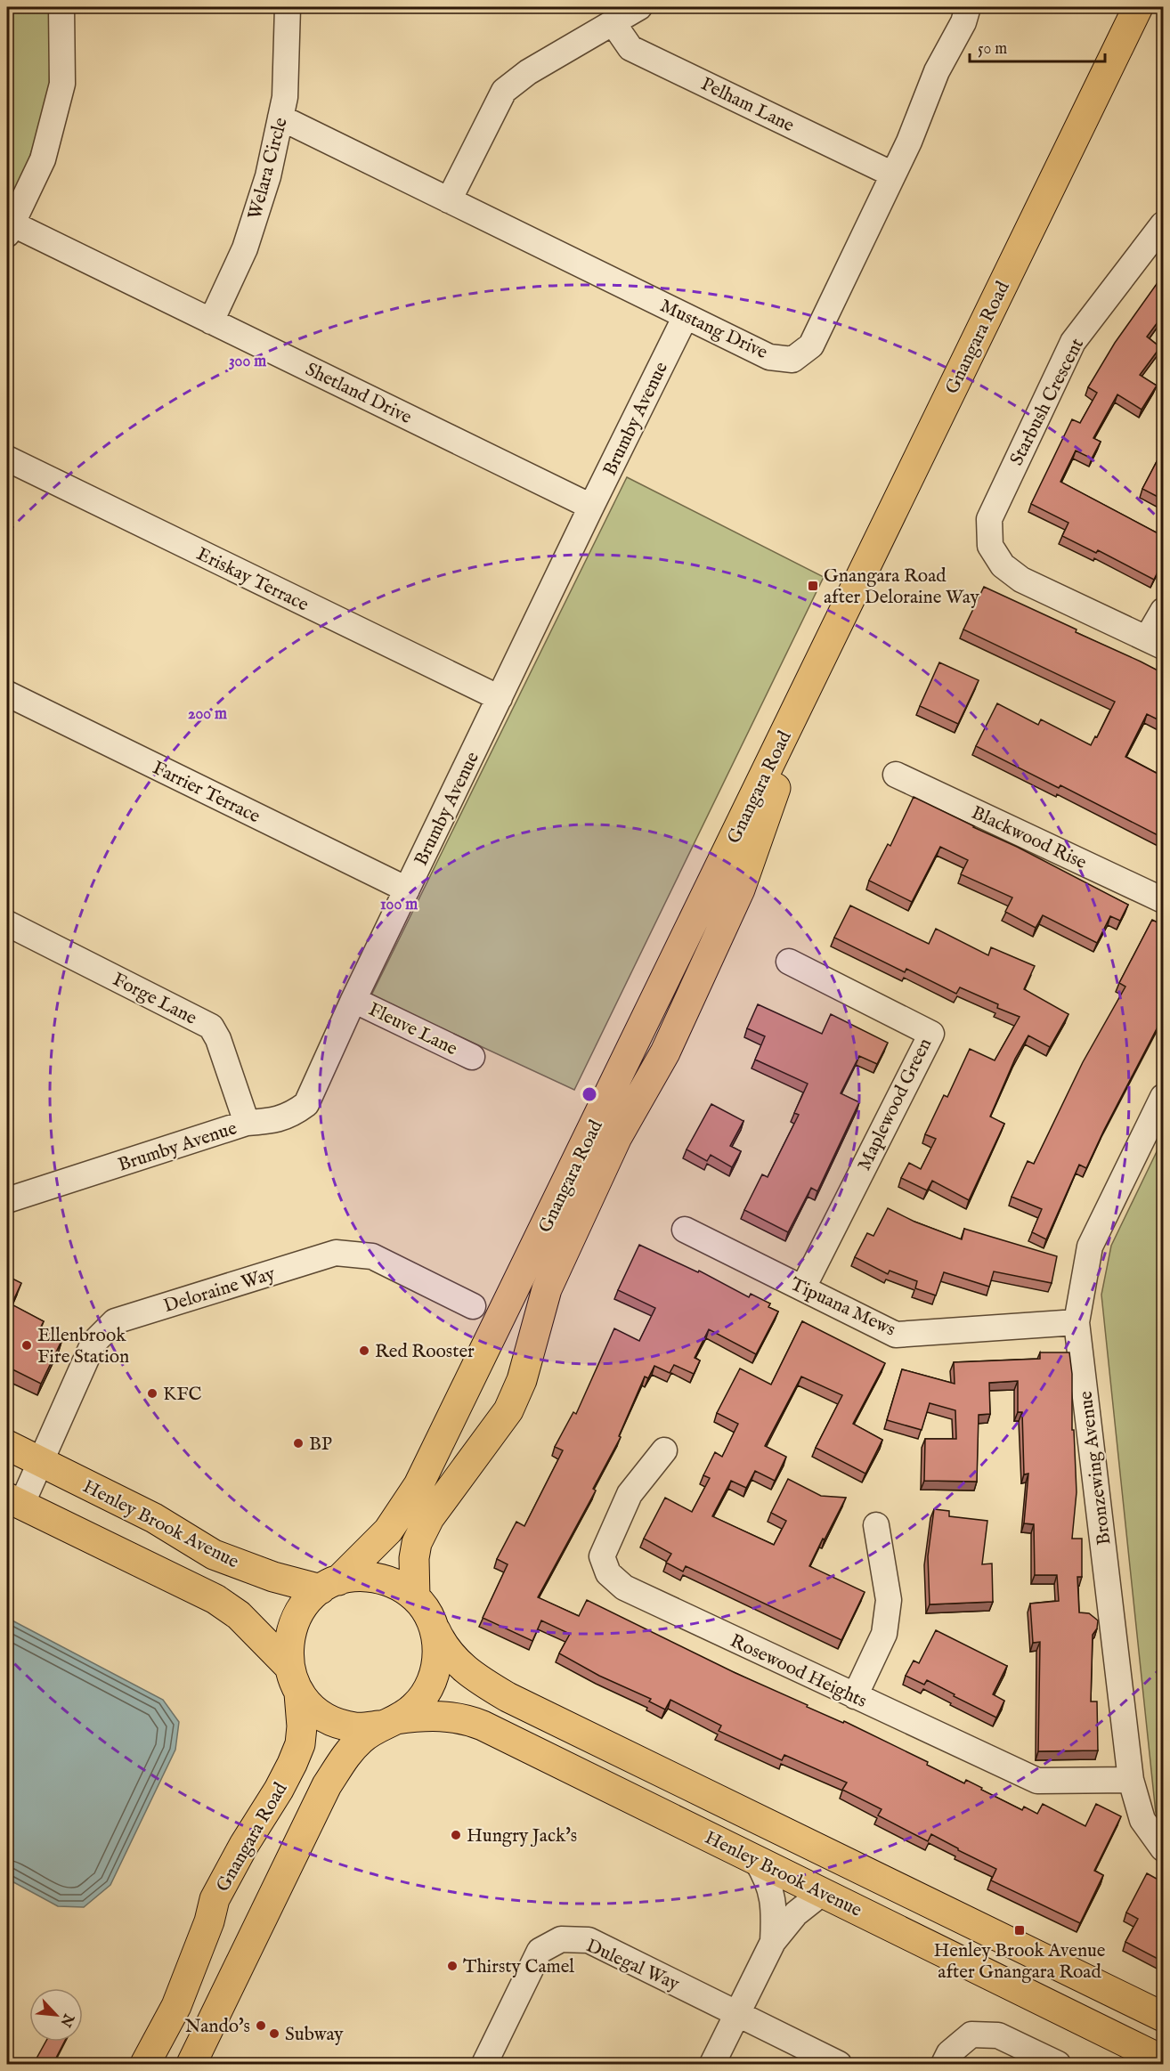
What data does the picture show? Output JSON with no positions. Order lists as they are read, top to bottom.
{
  "streets": {
    "main road": ["Gnangara Road", "Henley Brook Avenue"],
    "street": [
      "Pelham Lane",
      "Welara Circle",
      "Mustang Drive",
      "Shetland Drive",
      "Starbush Crescent",
      "Brumby Avenue",
      "Eriskay Terrace",
      "Farrier Terrace",
      "Blackwood Rise",
      "Forge Lane",
      "Fleuve Lane",
      "Maplewood Green",
      "Deloraine Way",
      "Tipuana Mews",
      "Bronzewing Avenue",
      "Rosewood Heights",
      "Dulegal Way"
    ]
  },
  "crossings": [
    ["Pelham Lane", "Mustang Drive"],
    ["Welara Circle", "Mustang Drive"],
    ["Welara Circle", "Shetland Drive"],
    ["Mustang Drive", "Brumby Avenue"],
    ["Gnangara Road", "Henley Brook Avenue"],
    ["Shetland Drive", "Brumby Avenue"],
    ["Brumby Avenue", "Eriskay Terrace"],
    ["Brumby Avenue", "Farrier Terrace"],
    ["Brumby Avenue", "Forge Lane"],
    ["Brumby Avenue", "Fleuve Lane"],
    ["Maplewood Green", "Tipuana Mews"],
    ["Deloraine Way", "Henley Brook Avenue"],
    ["Tipuana Mews", "Bronzewing Avenue"],
    ["Bronzewing Avenue", "Rosewood Heights"]
  ],
  "places": {
    "transit": ["Gnangara Road after Deloraine Way", "Henley Brook Avenue after Gnangara Road"],
    "other": [
      "Ellenbrook Fire Station",
      "Red Rooster",
      "KFC",
      "BP",
      "Hungry Jack's",
      "Thirsty Camel",
      "Nando's",
      "Subway"
    ]
  },
  "scale_bar": "50 m",
  "north": "bottom right",
  "rings": ["300 m", "200 m", "100 m"]
}
